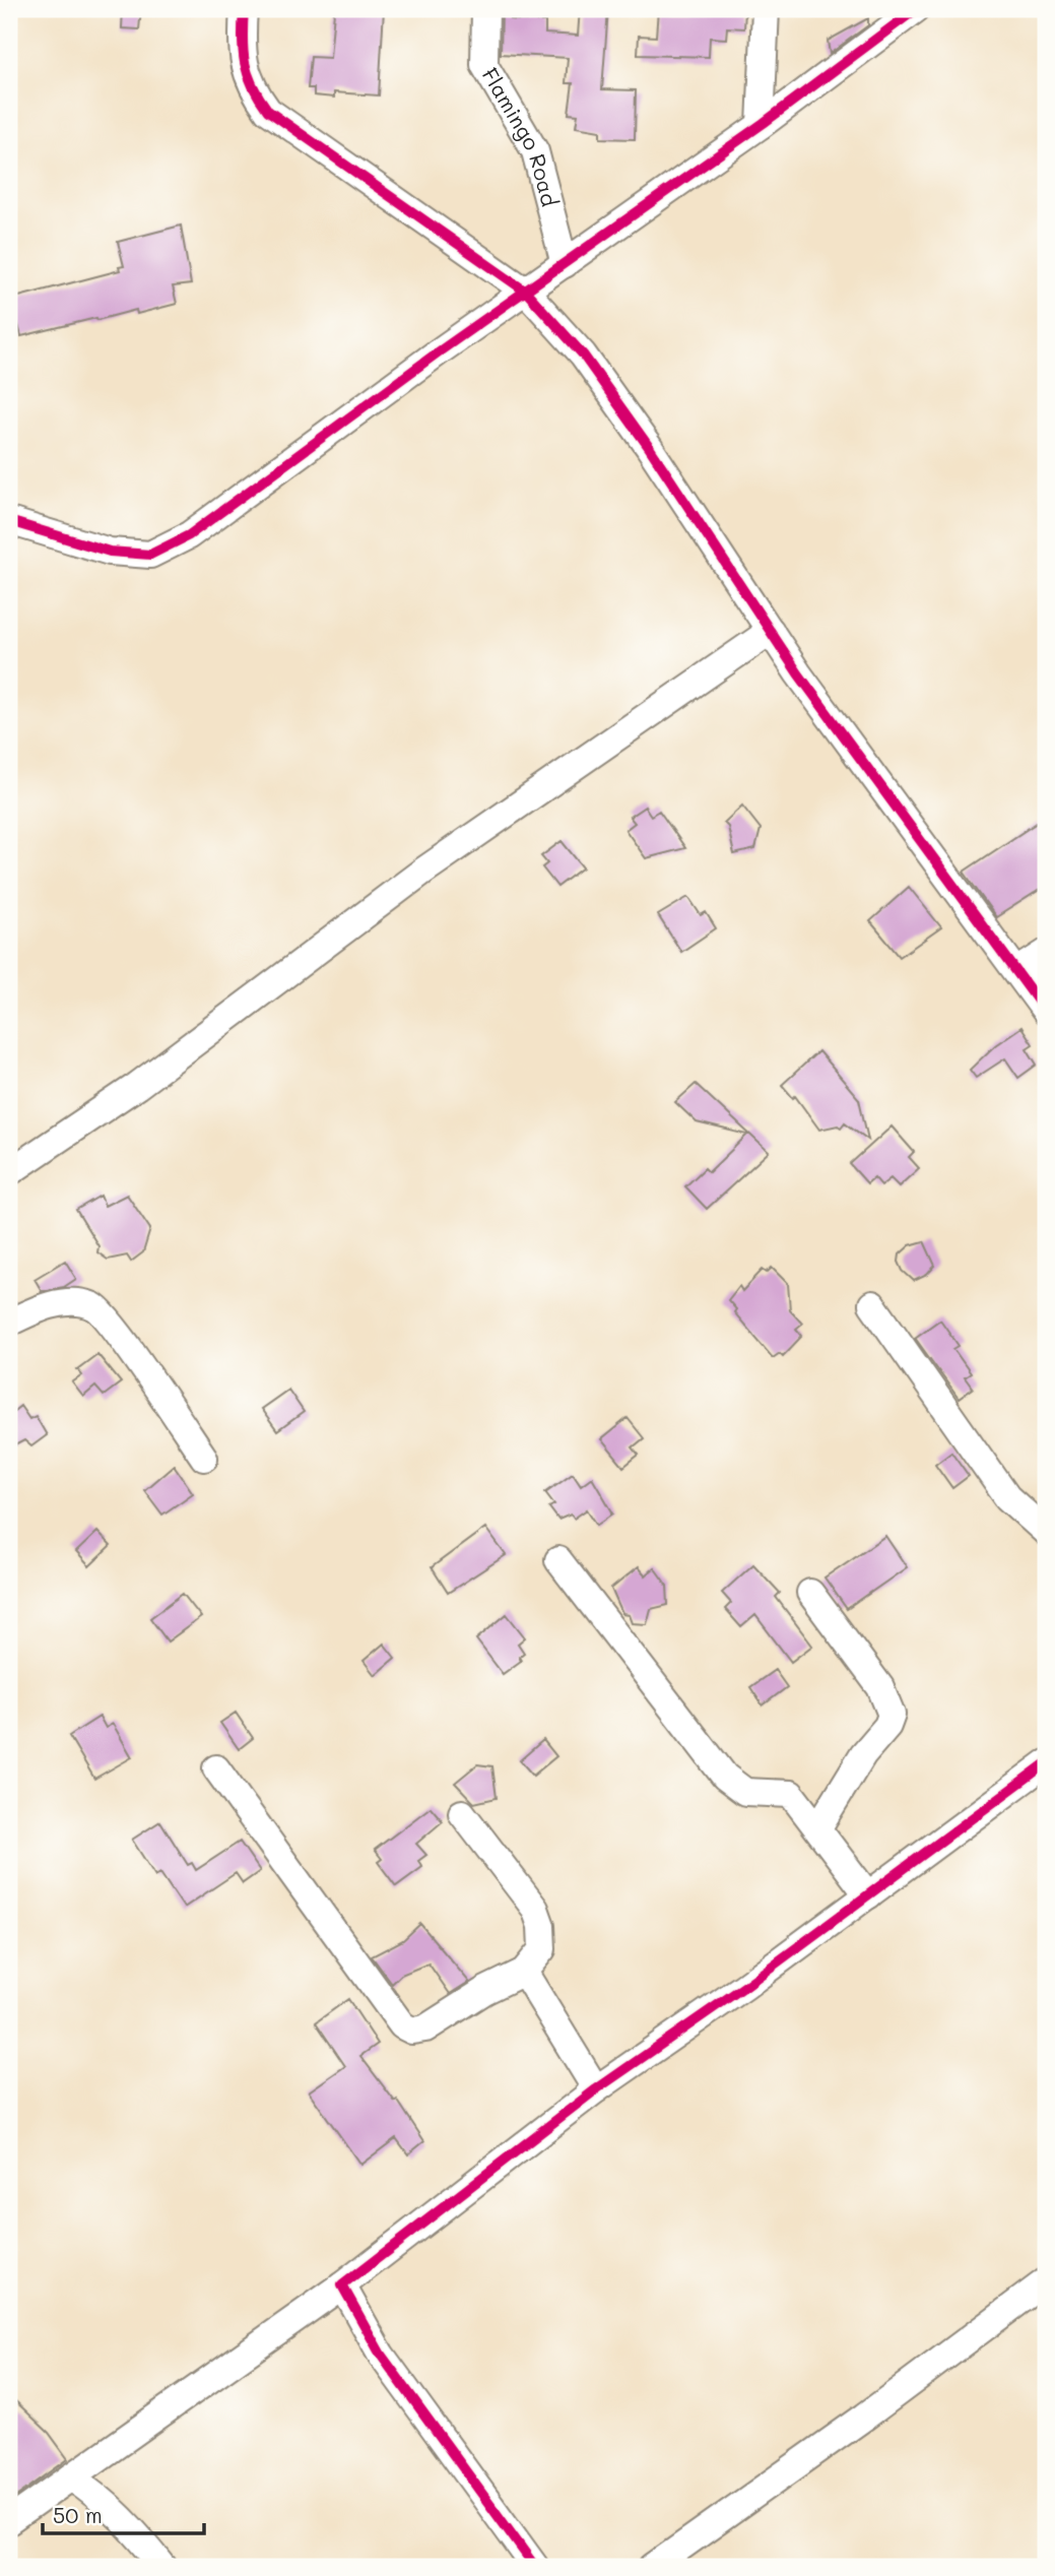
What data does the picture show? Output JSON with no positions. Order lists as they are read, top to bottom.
{
  "streets": {
    "street": ["Flamingo Road"]
  },
  "scale_bar": "50 m"
}
